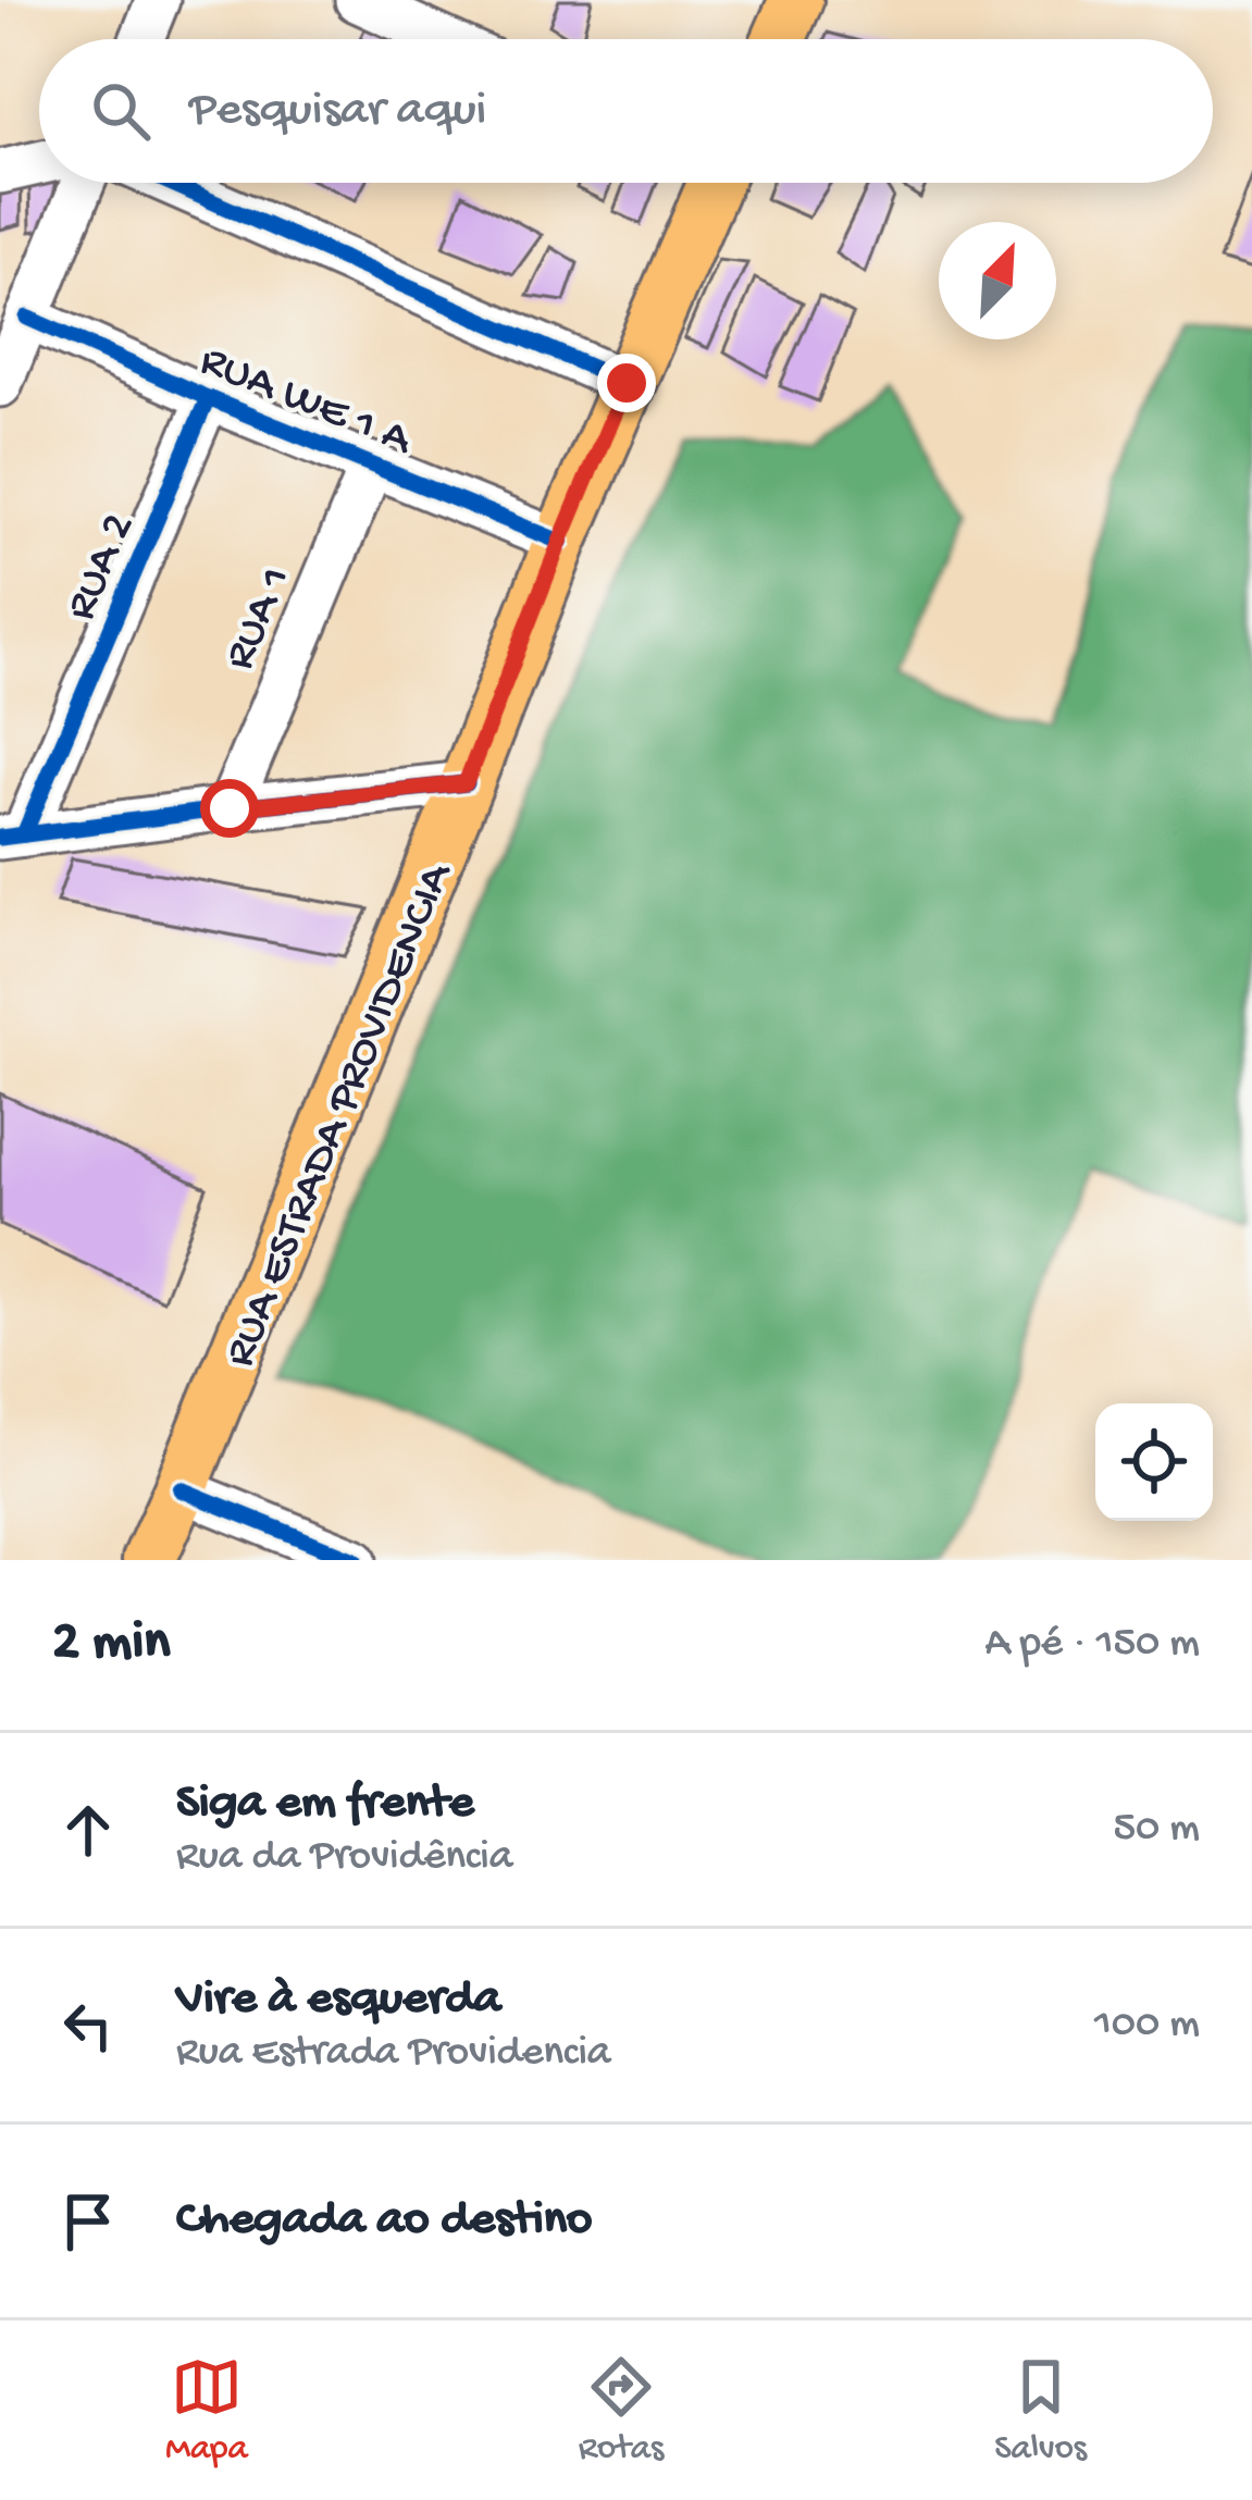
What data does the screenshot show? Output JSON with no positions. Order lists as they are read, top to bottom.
{
  "streets": {
    "main road": ["RUA ESTRADA PROVIDENCIA"],
    "street": ["RUA WE 1 A", "RUA 2", "RUA 1"]
  },
  "crossings": [
    ["RUA WE 1 A", "RUA 2"],
    ["RUA WE 1 A", "RUA 1"],
    ["RUA WE 1 A", "RUA ESTRADA PROVIDENCIA"]
  ],
  "north": "top right",
  "page": {
    "search": "Pesquisar aqui",
    "heading": ["2 min", "A pé · 150 m"],
    "list": [
      ["Siga em frente", "Rua da Providência", "50 m"],
      ["Vire à esquerda", "Rua Estrada Providencia", "100 m"],
      "Chegada ao destino"
    ],
    "nav": ["Mapa", "Rotas", "Salvos"]
  }
}
